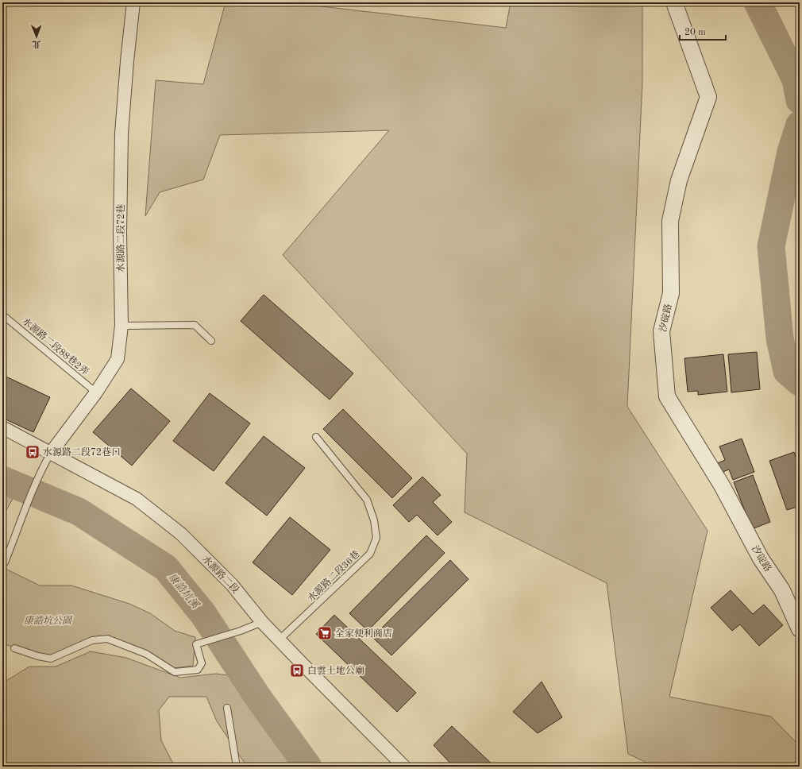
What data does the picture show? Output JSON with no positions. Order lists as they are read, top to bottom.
{
  "streets": {
    "street": ["水源路二段72巷", "汐碇路", "水源路二段"],
    "lane": ["水源路二段88巷2弄", "水源路二段36巷"]
  },
  "crossings": [
    ["水源路二段72巷", "水源路二段88巷2弄"],
    ["水源路二段72巷", "水源路二段"],
    ["水源路二段", "水源路二段36巷"]
  ],
  "water": ["康誥坑溪"],
  "parks": ["康誥坑公園"],
  "places": {
    "bus stop": ["水源路二段72巷口", "白雲土地公廟"],
    "supermarket": ["全家便利商店"]
  },
  "scale_bar": "20 m",
  "north": "bottom"
}
